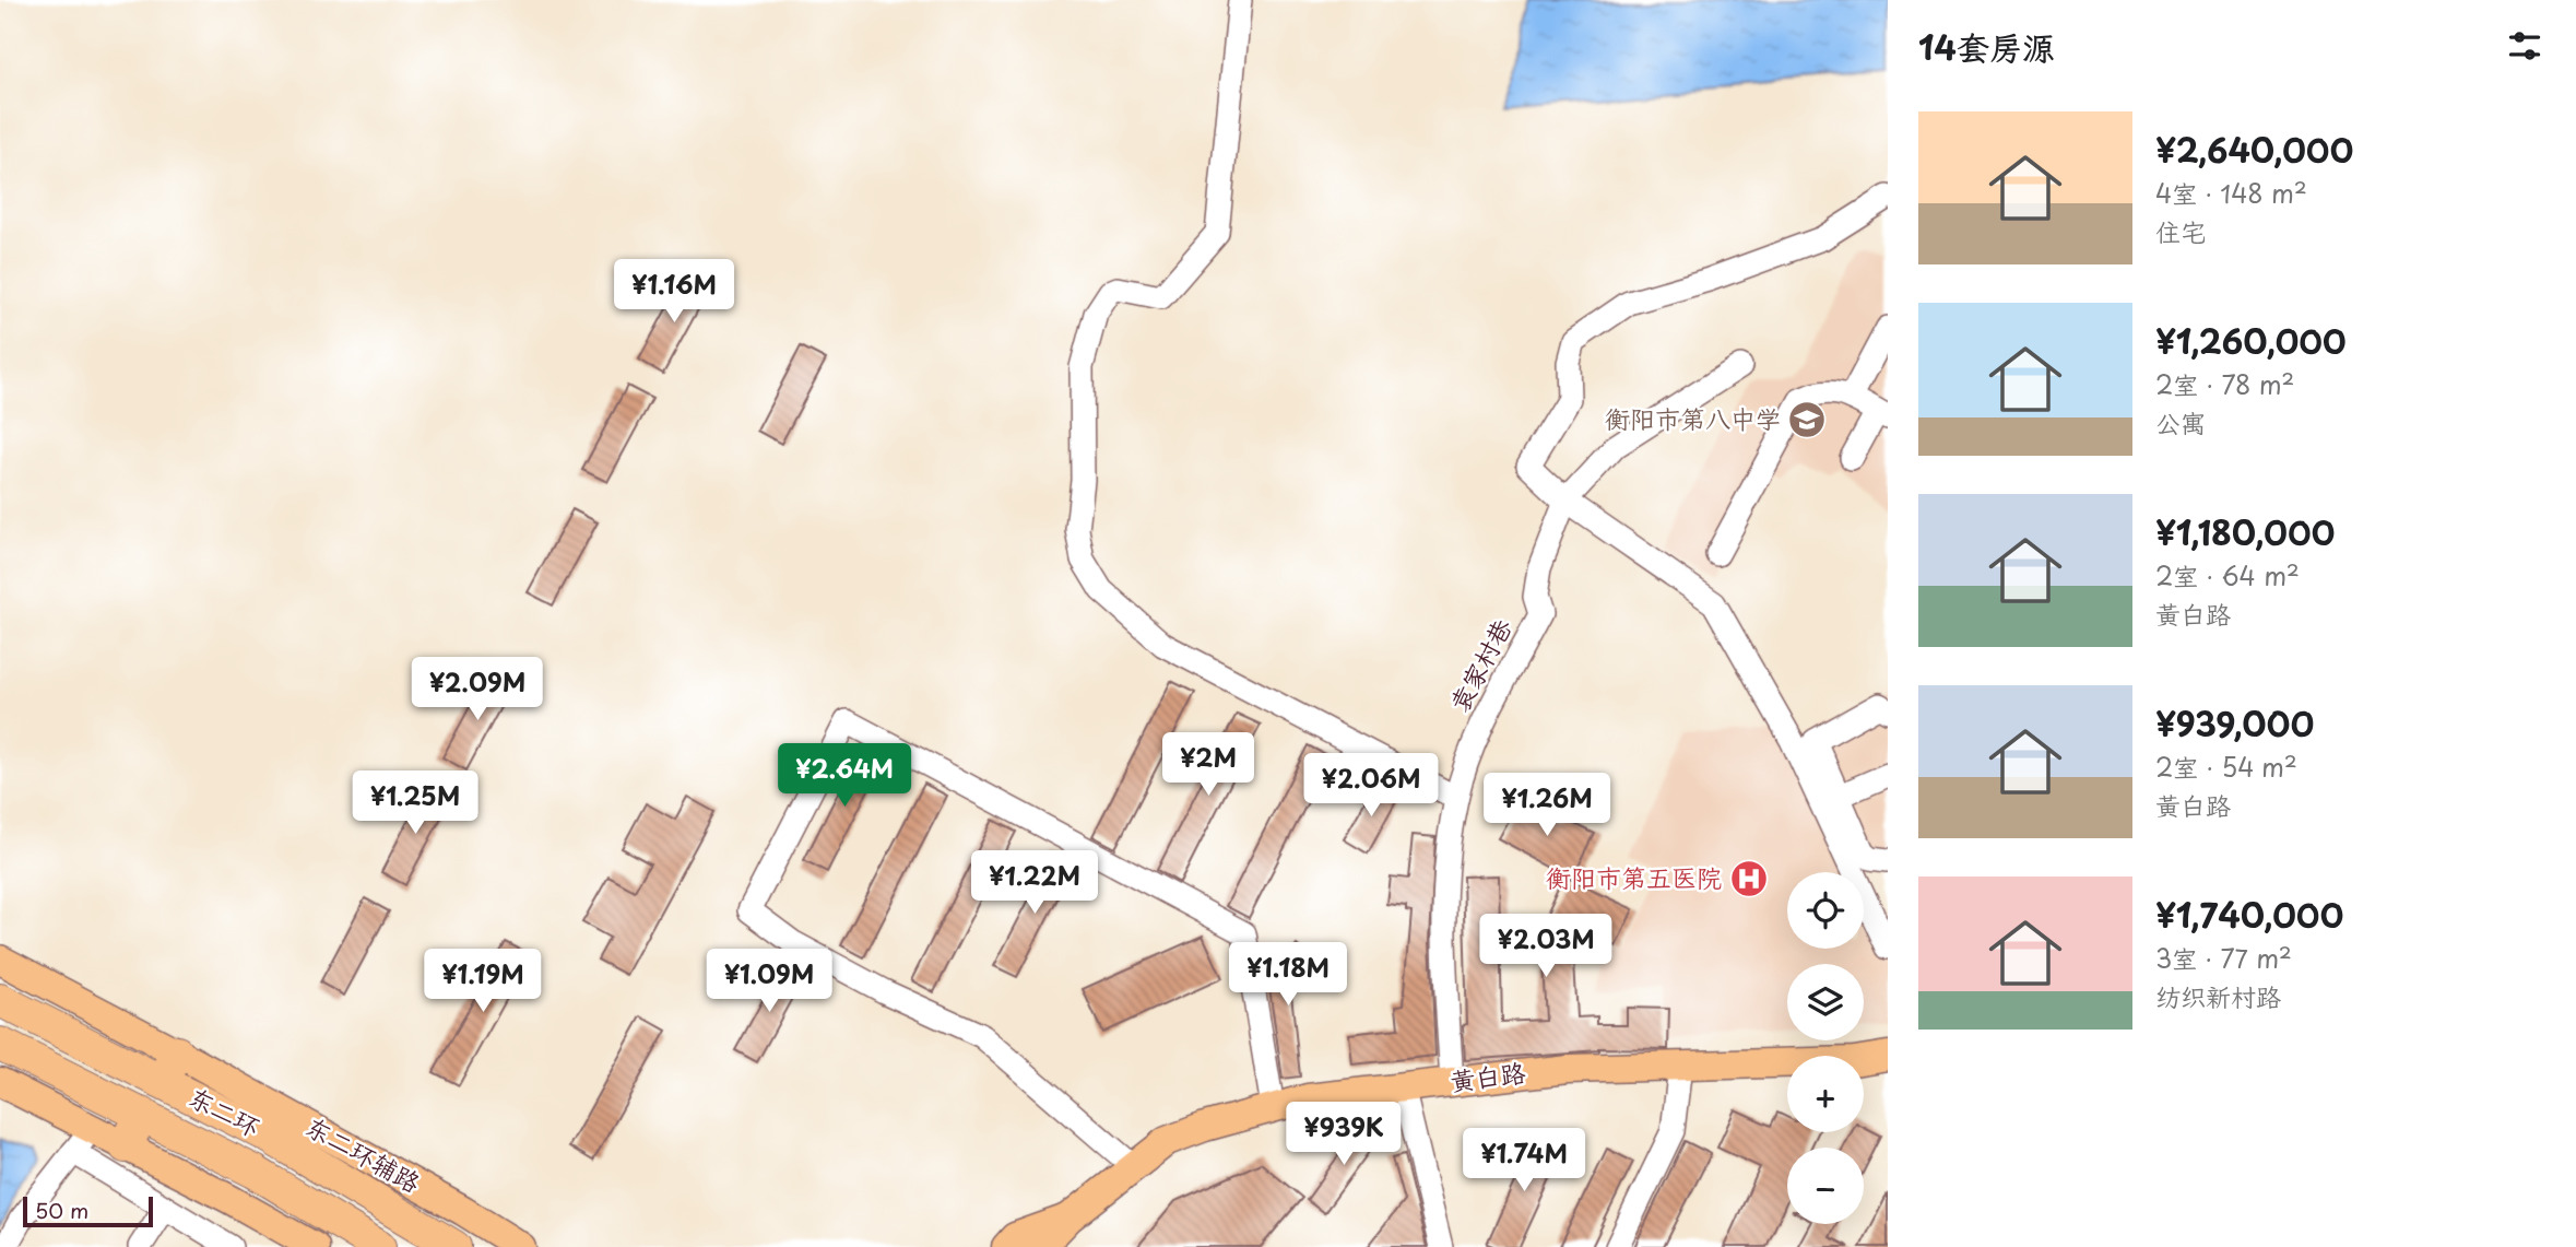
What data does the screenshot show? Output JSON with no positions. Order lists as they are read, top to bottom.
{
  "streets": {
    "highway": ["东二环"],
    "main road": ["黄白路", "东二环辅路"],
    "street": ["袁家村巷"]
  },
  "crossings": [
    ["袁家村巷", "黄白路"]
  ],
  "places": {
    "school or university": ["衡阳市第八中学"],
    "hospital": ["衡阳市第五医院"]
  },
  "scale_bar": "50 m",
  "page": {
    "heading": "14套房源",
    "list": [
      {
        "name": "¥2,640,000",
        "note": "4室 · 148 m² · 住宅"
      },
      {
        "name": "¥1,260,000",
        "note": "2室 · 78 m² · 公寓"
      },
      {
        "name": "¥1,180,000",
        "note": "2室 · 64 m² · 黄白路"
      },
      {
        "name": "¥939,000",
        "note": "2室 · 54 m² · 黄白路"
      },
      {
        "name": "¥1,740,000",
        "note": "3室 · 77 m² · 纺织新村路"
      }
    ],
    "price": [
      "¥1.16M",
      "¥2.09M",
      "¥2M",
      "¥2.64M",
      "¥2.06M",
      "¥1.25M",
      "¥1.26M",
      "¥1.22M",
      "¥2.03M",
      "¥1.18M",
      "¥1.19M",
      "¥1.09M",
      "¥939K",
      "¥1.74M"
    ],
    "map_buttons": ["+", "−"],
    "scale": "50 m"
  }
}
